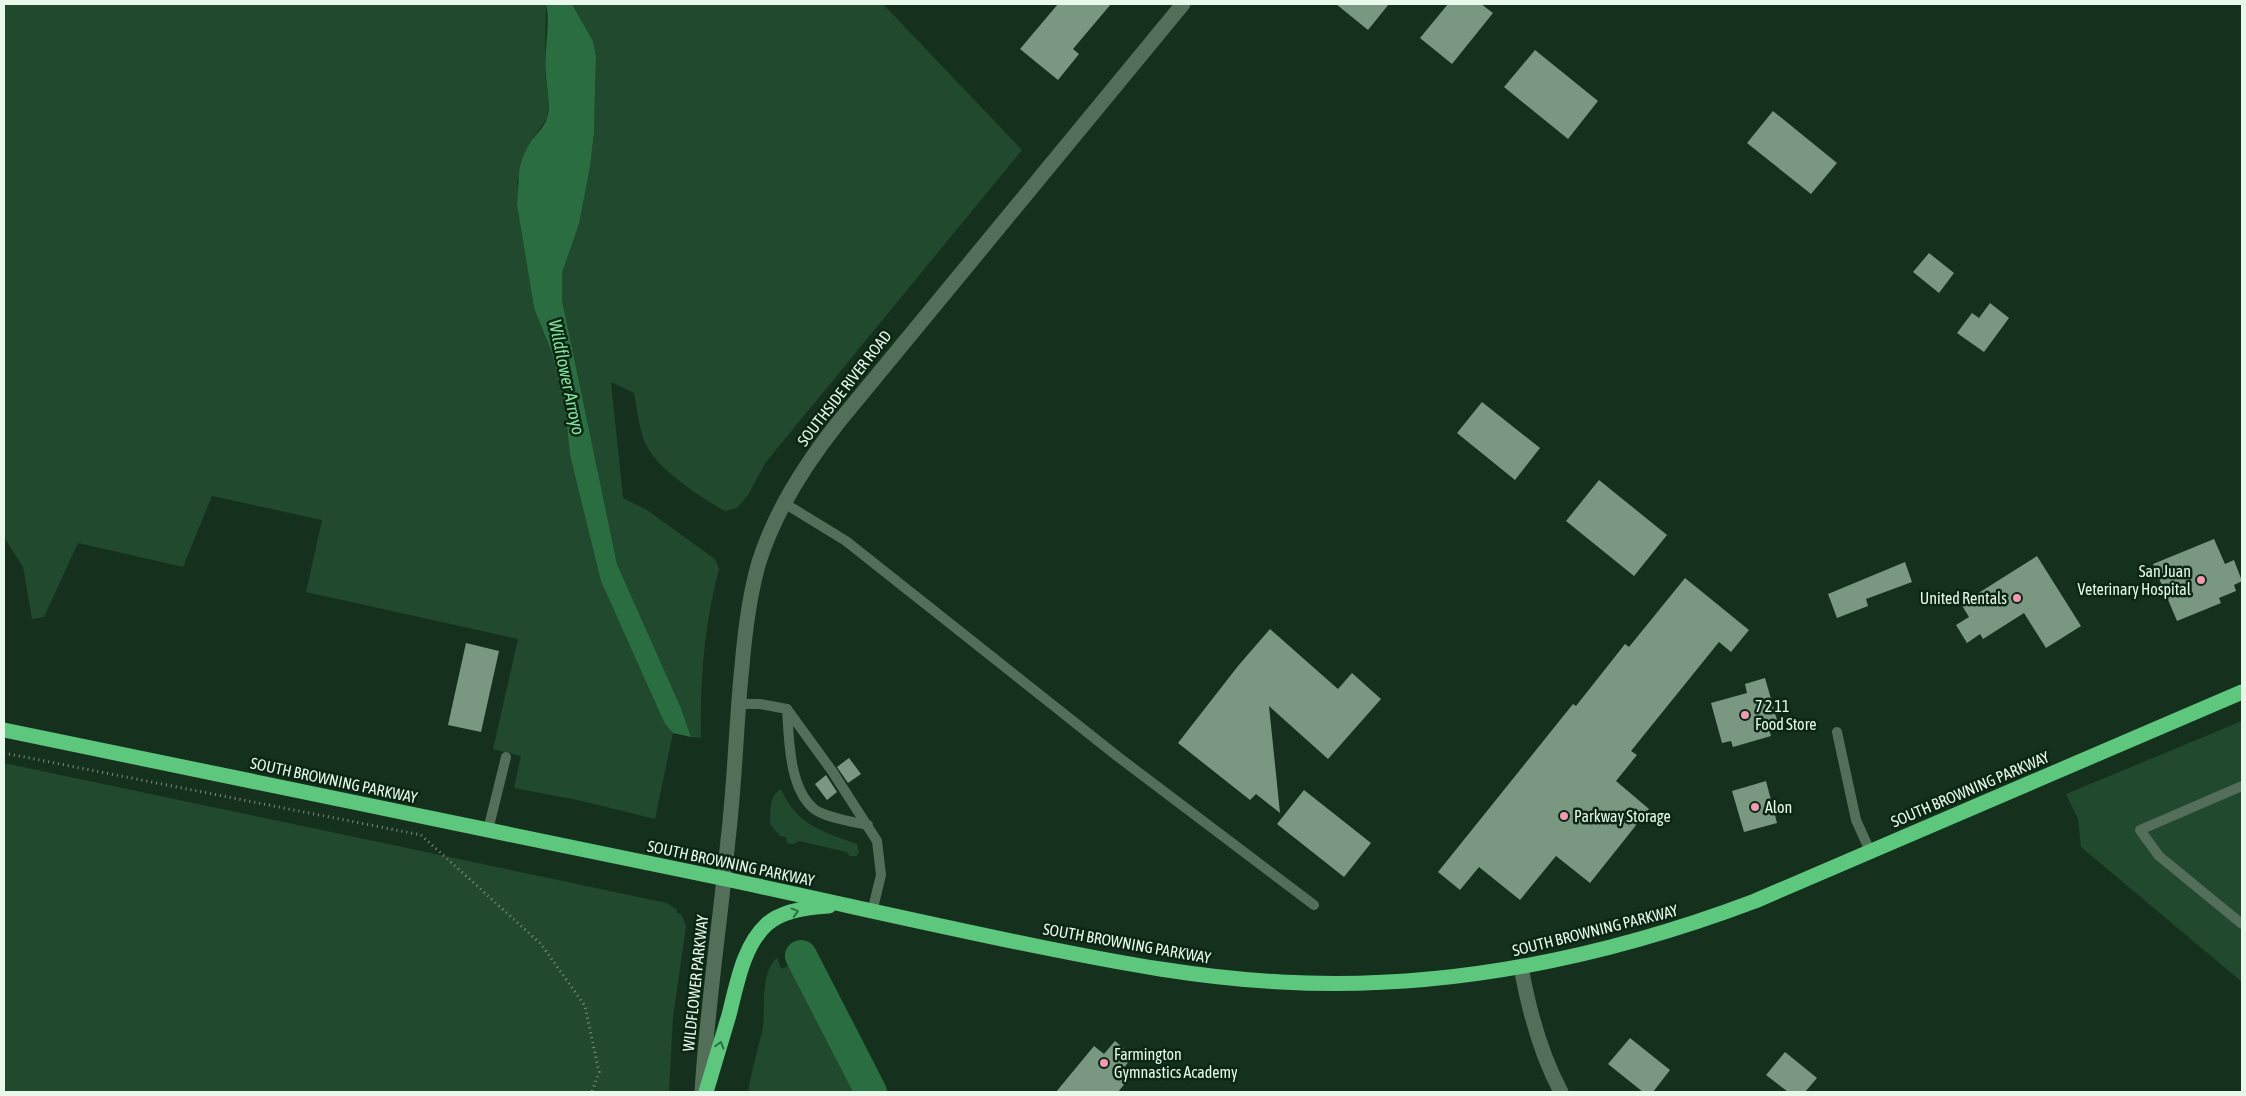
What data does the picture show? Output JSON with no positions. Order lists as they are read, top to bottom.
{
  "streets": {
    "highway": ["SOUTH BROWNING PARKWAY"],
    "main road": ["SOUTHSIDE RIVER ROAD", "WILDFLOWER PARKWAY"]
  },
  "crossings": [
    ["SOUTHSIDE RIVER ROAD", "SOUTH BROWNING PARKWAY"],
    ["SOUTHSIDE RIVER ROAD", "WILDFLOWER PARKWAY"],
    ["SOUTH BROWNING PARKWAY", "WILDFLOWER PARKWAY"]
  ],
  "water": ["Wildflower Arroyo"],
  "places": [
    "San Juan Veterinary Hospital",
    "United Rentals",
    "7 2 11 Food Store",
    "Alon",
    "Parkway Storage",
    "Farmington Gymnastics Academy"
  ]
}
